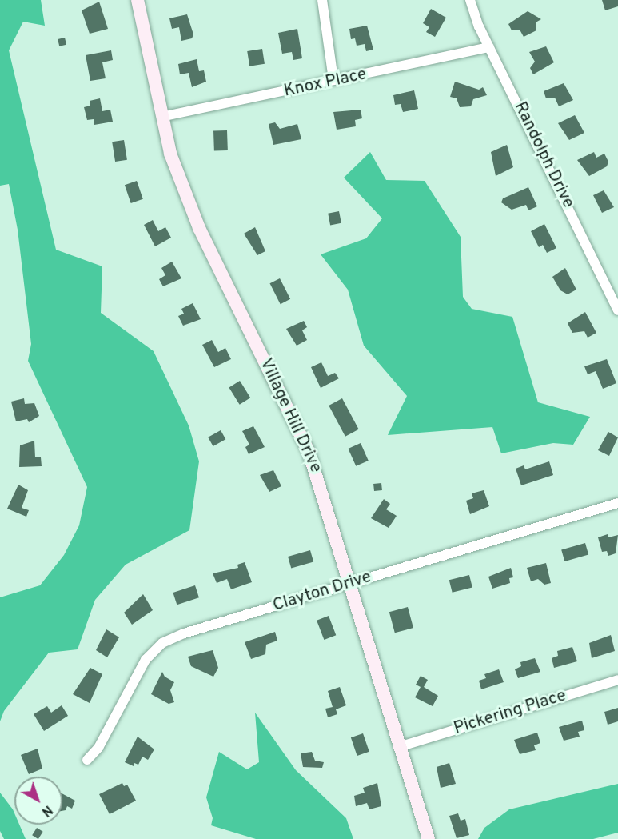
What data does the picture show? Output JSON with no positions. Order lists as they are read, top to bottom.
{
  "streets": {
    "street": [
      "Knox Place",
      "Randolph Drive",
      "Village Hill Drive",
      "Clayton Drive",
      "Pickering Place"
    ]
  },
  "crossings": [
    ["Knox Place", "Randolph Drive"],
    ["Knox Place", "Village Hill Drive"],
    ["Village Hill Drive", "Clayton Drive"],
    ["Village Hill Drive", "Pickering Place"]
  ],
  "north": "bottom right"
}
